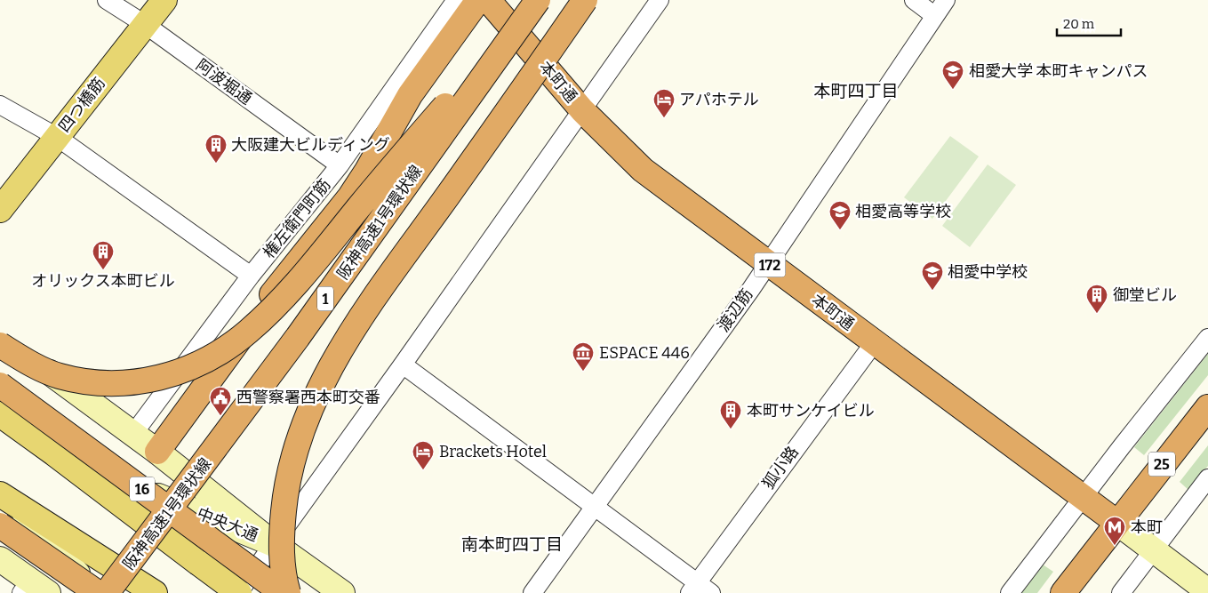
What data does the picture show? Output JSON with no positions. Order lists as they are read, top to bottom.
{
  "streets": {
    "highway": [
      "本町通",
      "阪神高速1号環状線",
      "172",
      "1",
      "25",
      "16"
    ],
    "main road": ["四つ橋筋", "中央大通"],
    "street": [
      "阿波堀通",
      "権左衛門町筋",
      "渡辺筋",
      "狐小路"
    ]
  },
  "crossings": [
    ["阿波堀通", "四つ橋筋"],
    ["阿波堀通", "権左衛門町筋"],
    ["本町通", "渡辺筋"],
    ["本町通", "25"],
    ["本町通", "狐小路"]
  ],
  "districts": ["本町四丁目", "南本町四丁目"],
  "places": {
    "school or university": ["相愛大学 本町キャンパス", "相愛高等学校", "相愛中学校"],
    "hotel": ["アパホテル", "Brackets Hotel"],
    "building": [
      "大阪建大ビルディング",
      "オリックス本町ビル",
      "御堂ビル",
      "本町サンケイビル"
    ],
    "museum": ["ESPACE 446"],
    "public building": ["西警察署西本町交番"],
    "metro station": ["本町"]
  },
  "scale_bar": "20 m"
}
